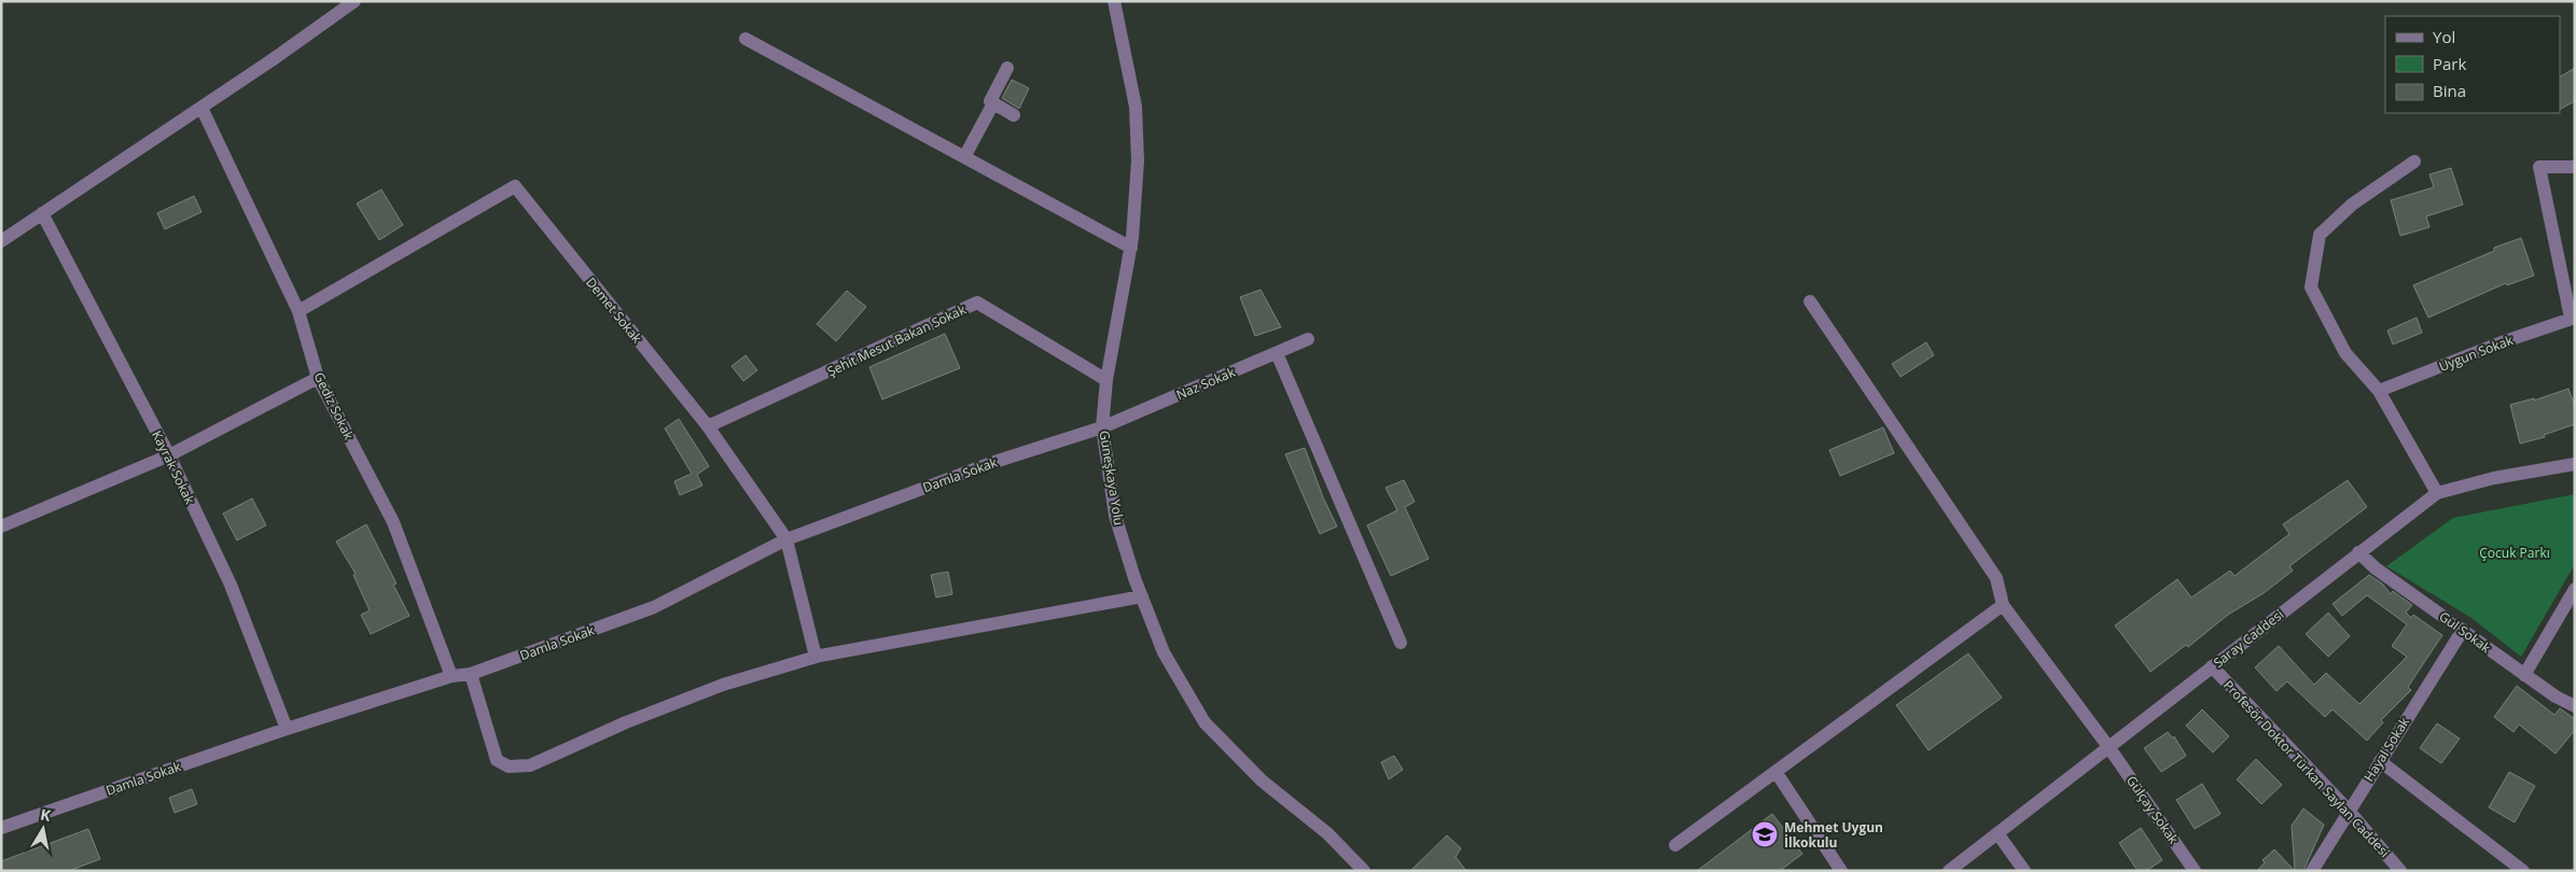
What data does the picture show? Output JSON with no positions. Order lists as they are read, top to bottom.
{
  "streets": {
    "street": [
      "Demet Sokak",
      "Şehit Mesut Bakan Sokak",
      "Uygun Sokak",
      "Naz Sokak",
      "Gediz Sokak",
      "Kayrak Sokak",
      "Damla Sokak",
      "Güneşkaya Yolu",
      "Gül Sokak",
      "Saray Caddesi",
      "Hayal Sokak",
      "Profesör Doktor Türkan Saylan Caddesi",
      "Gülçay Sokak"
    ]
  },
  "crossings": [
    ["Demet Sokak", "Şehit Mesut Bakan Sokak"],
    ["Demet Sokak", "Gediz Sokak"],
    ["Demet Sokak", "Damla Sokak"],
    ["Şehit Mesut Bakan Sokak", "Güneşkaya Yolu"],
    ["Naz Sokak", "Damla Sokak"],
    ["Naz Sokak", "Güneşkaya Yolu"],
    ["Gediz Sokak", "Damla Sokak"],
    ["Kayrak Sokak", "Damla Sokak"],
    ["Damla Sokak", "Güneşkaya Yolu"],
    ["Gül Sokak", "Saray Caddesi"],
    ["Gül Sokak", "Hayal Sokak"],
    ["Saray Caddesi", "Profesör Doktor Türkan Saylan Caddesi"],
    ["Saray Caddesi", "Gülçay Sokak"],
    ["Hayal Sokak", "Profesör Doktor Türkan Saylan Caddesi"]
  ],
  "parks": ["Çocuk Parkı"],
  "places": {
    "school or university": ["Mehmet Uygun İlkokulu"]
  },
  "legend": ["Yol", "Park", "Bina"],
  "north": "top"
}
